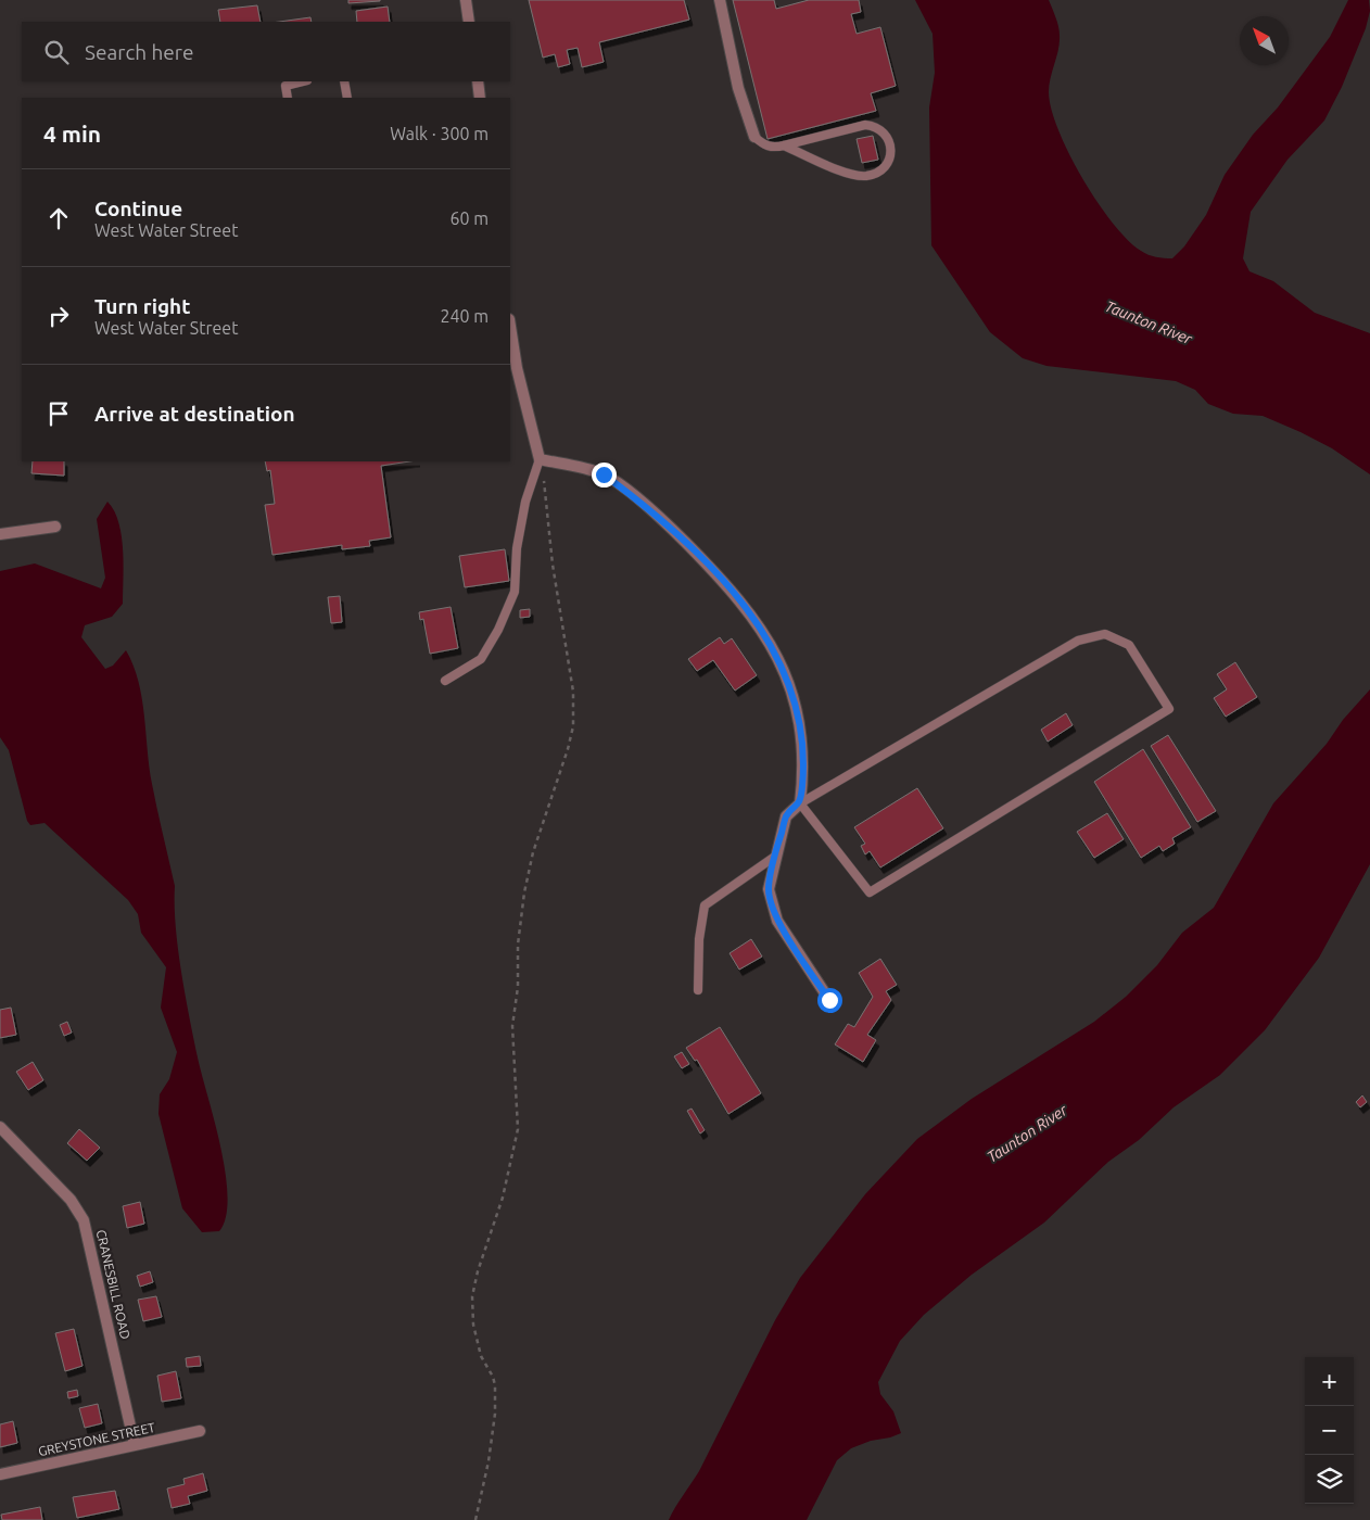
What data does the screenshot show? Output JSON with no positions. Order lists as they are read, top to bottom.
{
  "streets": {
    "street": ["CRANESBILL ROAD", "GREYSTONE STREET"]
  },
  "crossings": [
    ["CRANESBILL ROAD", "GREYSTONE STREET"]
  ],
  "water": ["Taunton River"],
  "north": "top left",
  "page": {
    "search": "Search here",
    "heading": ["4 min", "Walk · 300 m"],
    "list": [
      ["Continue", "West Water Street", "60 m"],
      ["Turn right", "West Water Street", "240 m"],
      "Arrive at destination"
    ],
    "map_buttons": ["+", "−"]
  }
}
